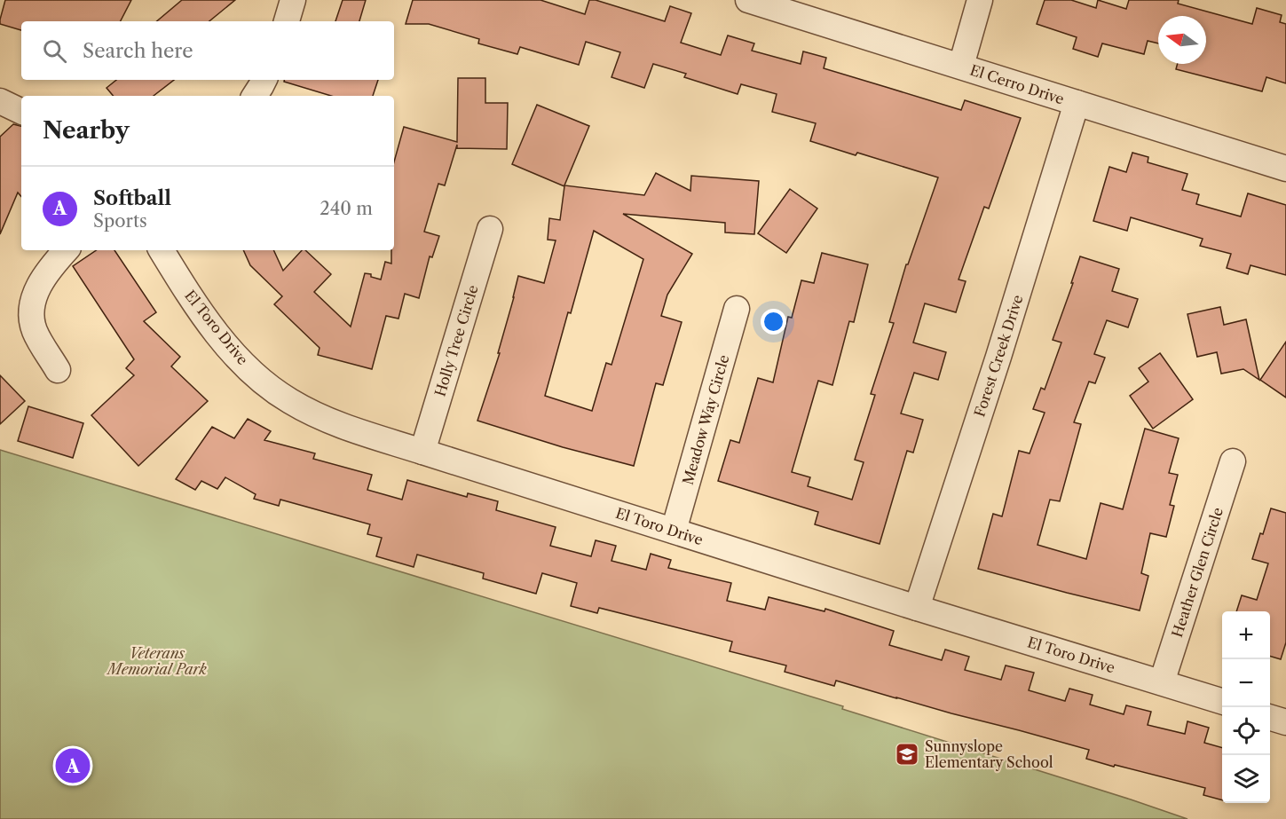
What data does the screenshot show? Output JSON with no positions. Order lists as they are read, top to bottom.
{
  "streets": {
    "street": [
      "El Cerro Drive",
      "El Toro Drive",
      "Holly Tree Circle",
      "Forest Creek Drive",
      "Meadow Way Circle",
      "Heather Glen Circle"
    ]
  },
  "crossings": [
    ["El Cerro Drive", "Forest Creek Drive"],
    ["El Toro Drive", "Holly Tree Circle"],
    ["El Toro Drive", "Forest Creek Drive"],
    ["El Toro Drive", "Meadow Way Circle"],
    ["El Toro Drive", "Heather Glen Circle"]
  ],
  "parks": ["Veterans Memorial Park"],
  "places": {
    "school or university": ["Sunnyslope Elementary School"]
  },
  "north": "left",
  "page": {
    "search": "Search here",
    "heading": "Nearby",
    "list": [
      {
        "mark": "A",
        "name": "Softball",
        "note": "Sports",
        "value": "240 m"
      }
    ],
    "map_buttons": ["+", "−"],
    "pins": "A"
  }
}
